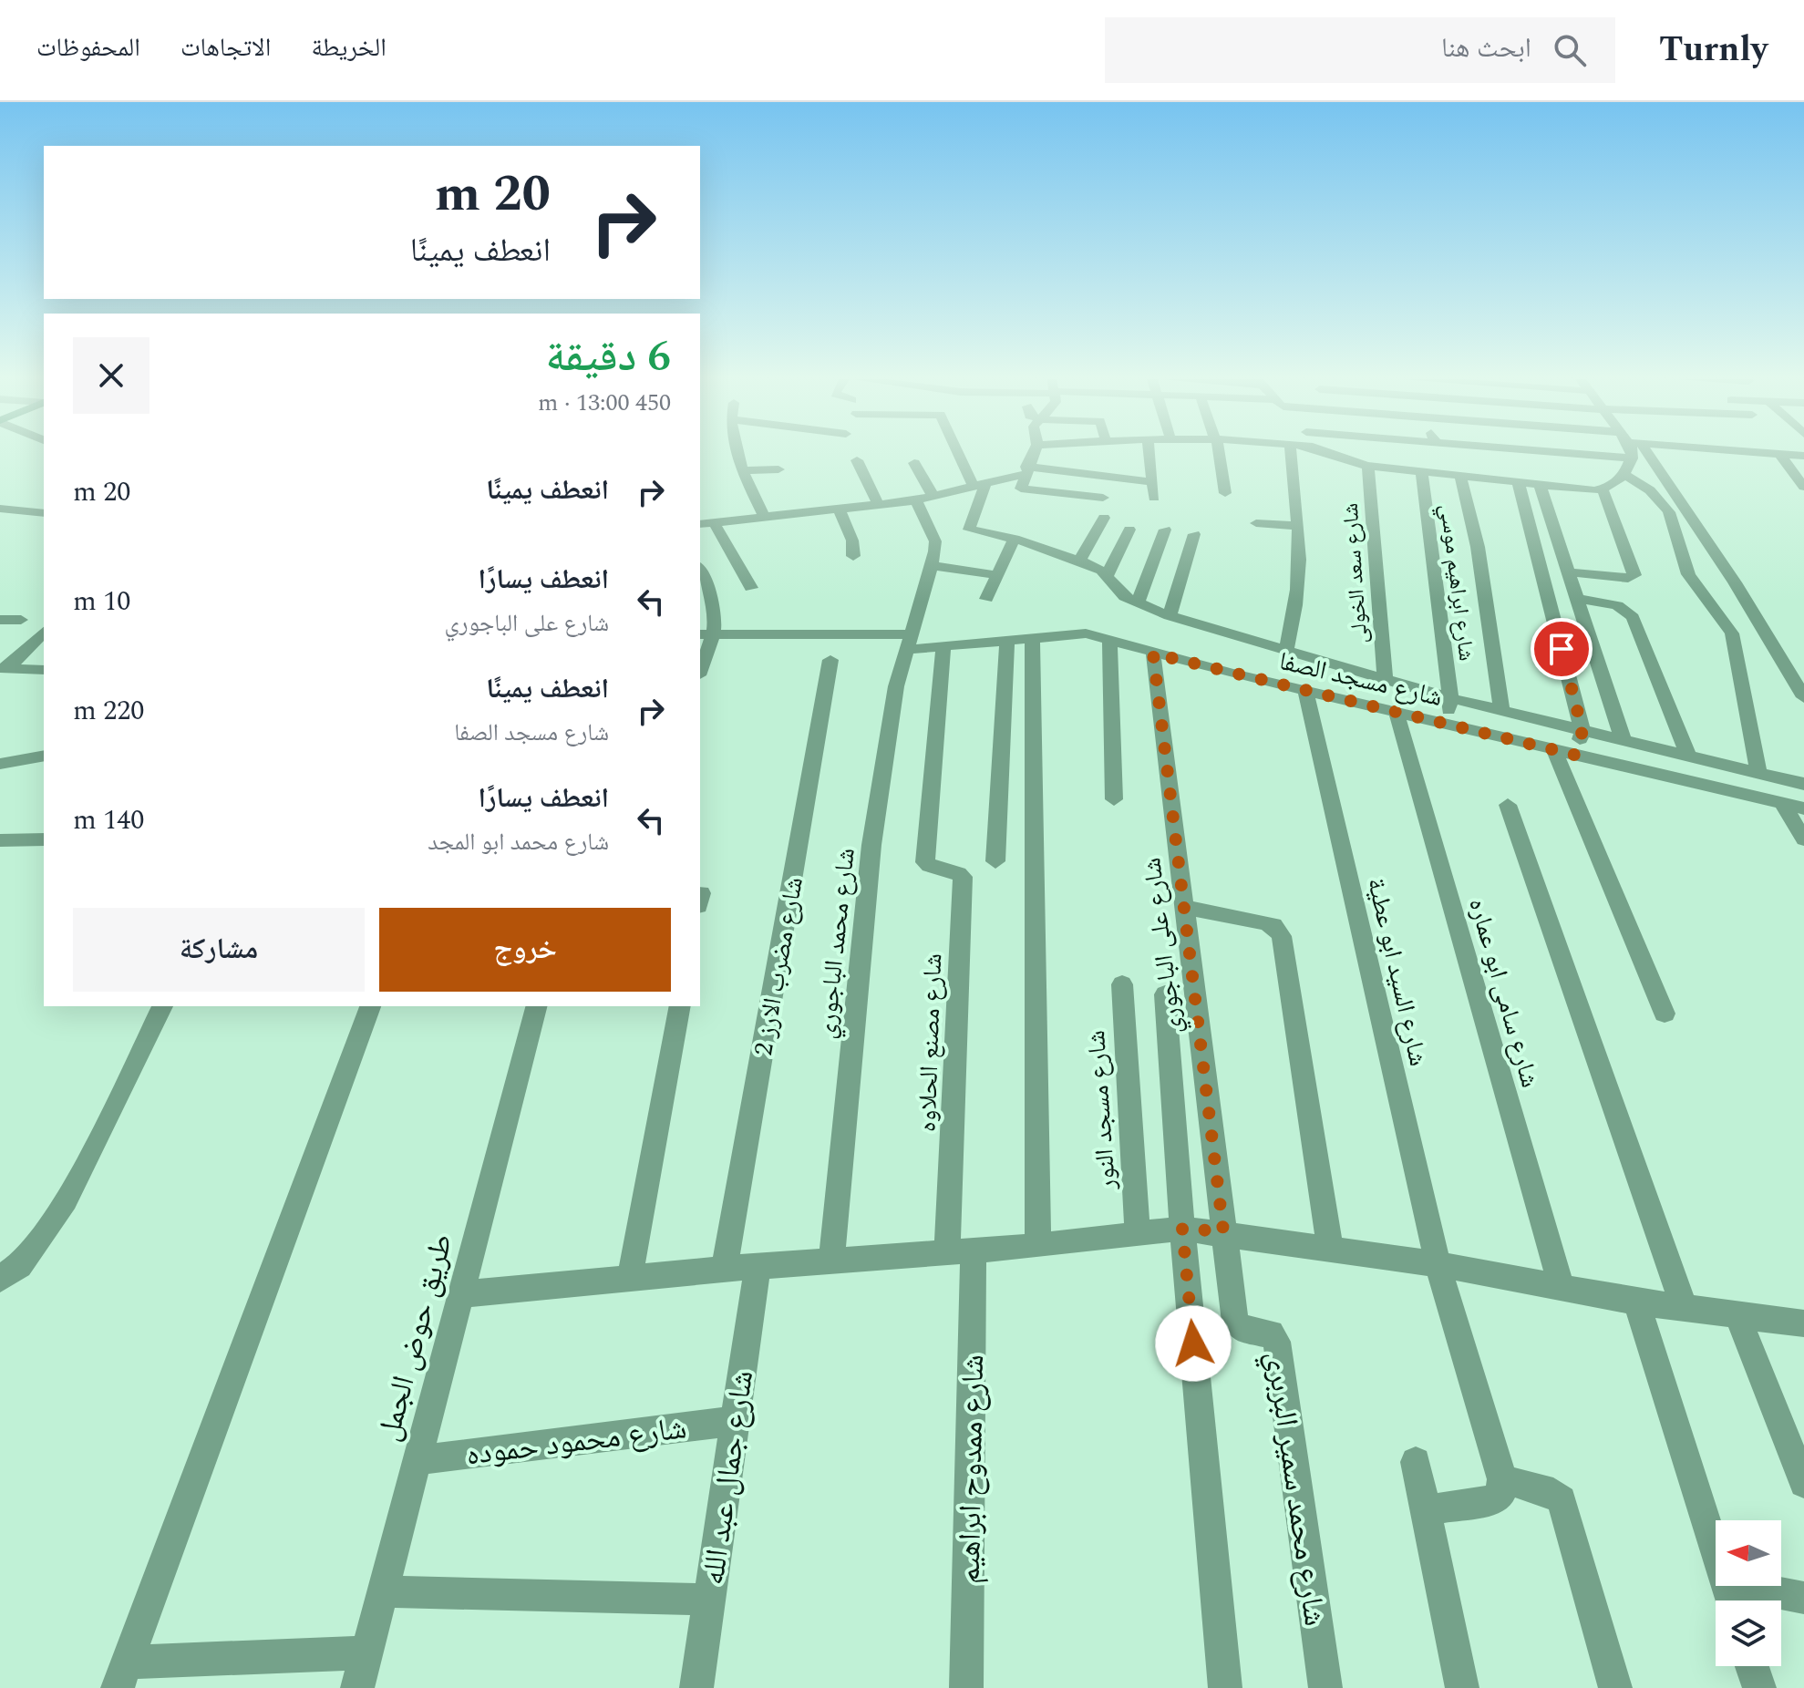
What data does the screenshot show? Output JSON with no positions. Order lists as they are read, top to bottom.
{
  "streets": {
    "street": [
      "شارع سعد الخولى",
      "شارع ابراهيم موسي",
      "شارع مسجد الصفا",
      "شارع محمد الباجوري",
      "شارع على الباجوري",
      "شارع مضرب الارز 2",
      "شارع السيد ابو عطية",
      "شارع سامى ابو عماره",
      "شارع مصنع الحلاوه",
      "شارع مسجد النور",
      "طريق حوض الجمل",
      "شارع محمود حموده",
      "شارع ممدوح ابراهيم",
      "شارع جمال عبد الله",
      "شارع محمد سمير البربري"
    ]
  },
  "crossings": [
    ["شارع سعد الخولى", "شارع مسجد الصفا"],
    ["شارع ابراهيم موسي", "شارع مسجد الصفا"],
    ["شارع مسجد الصفا", "شارع محمد الباجوري"],
    ["شارع مسجد الصفا", "شارع على الباجوري"],
    ["شارع مسجد الصفا", "شارع السيد ابو عطية"],
    ["شارع مسجد الصفا", "شارع سامى ابو عماره"],
    ["شارع مسجد الصفا", "شارع مصنع الحلاوه"],
    ["شارع على الباجوري", "شارع محمد سمير البربري"],
    ["شارع مصنع الحلاوه", "شارع ممدوح ابراهيم"],
    ["طريق حوض الجمل", "شارع محمود حموده"],
    ["شارع محمود حموده", "شارع جمال عبد الله"]
  ],
  "north": "left",
  "page": {
    "header": "Turnly",
    "search": "ابحث هنا",
    "nav": ["الخريطة", "الاتجاهات", "المحفوظات"],
    "turn": ["20 m", "انعطف يمينًا"],
    "heading": ["6 دقيقة", "450 m · 13:00"],
    "list": [
      {
        "name": "انعطف يمينًا",
        "value": "20 m"
      },
      {
        "name": "انعطف يسارًا",
        "note": "شارع على الباجوري",
        "value": "10 m"
      },
      {
        "name": "انعطف يمينًا",
        "note": "شارع مسجد الصفا",
        "value": "220 m"
      },
      {
        "name": "انعطف يسارًا",
        "note": "شارع محمد ابو المجد",
        "value": "140 m"
      }
    ],
    "buttons": ["خروج", "مشاركة"]
  }
}
